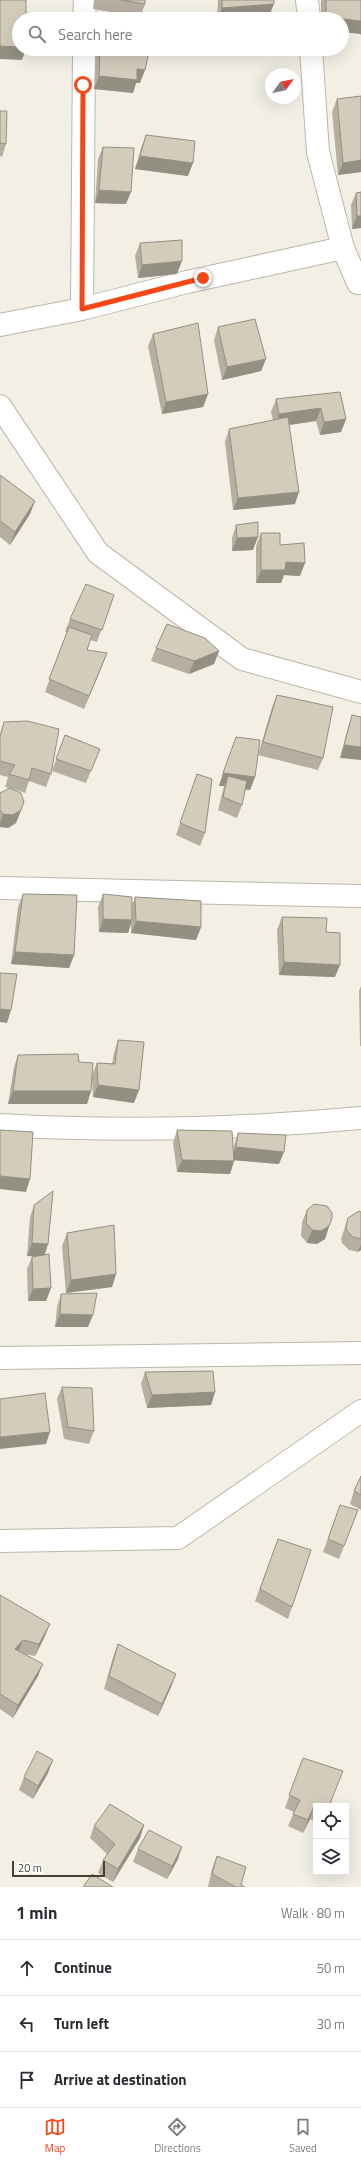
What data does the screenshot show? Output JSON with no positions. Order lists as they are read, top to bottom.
{
  "scale_bar": "20 m",
  "north": "top right",
  "page": {
    "search": "Search here",
    "scale": "20 m",
    "heading": ["1 min", "Walk · 80 m"],
    "list": [
      ["Continue", "50 m"],
      ["Turn left", "30 m"],
      "Arrive at destination"
    ],
    "nav": ["Map", "Directions", "Saved"]
  }
}
